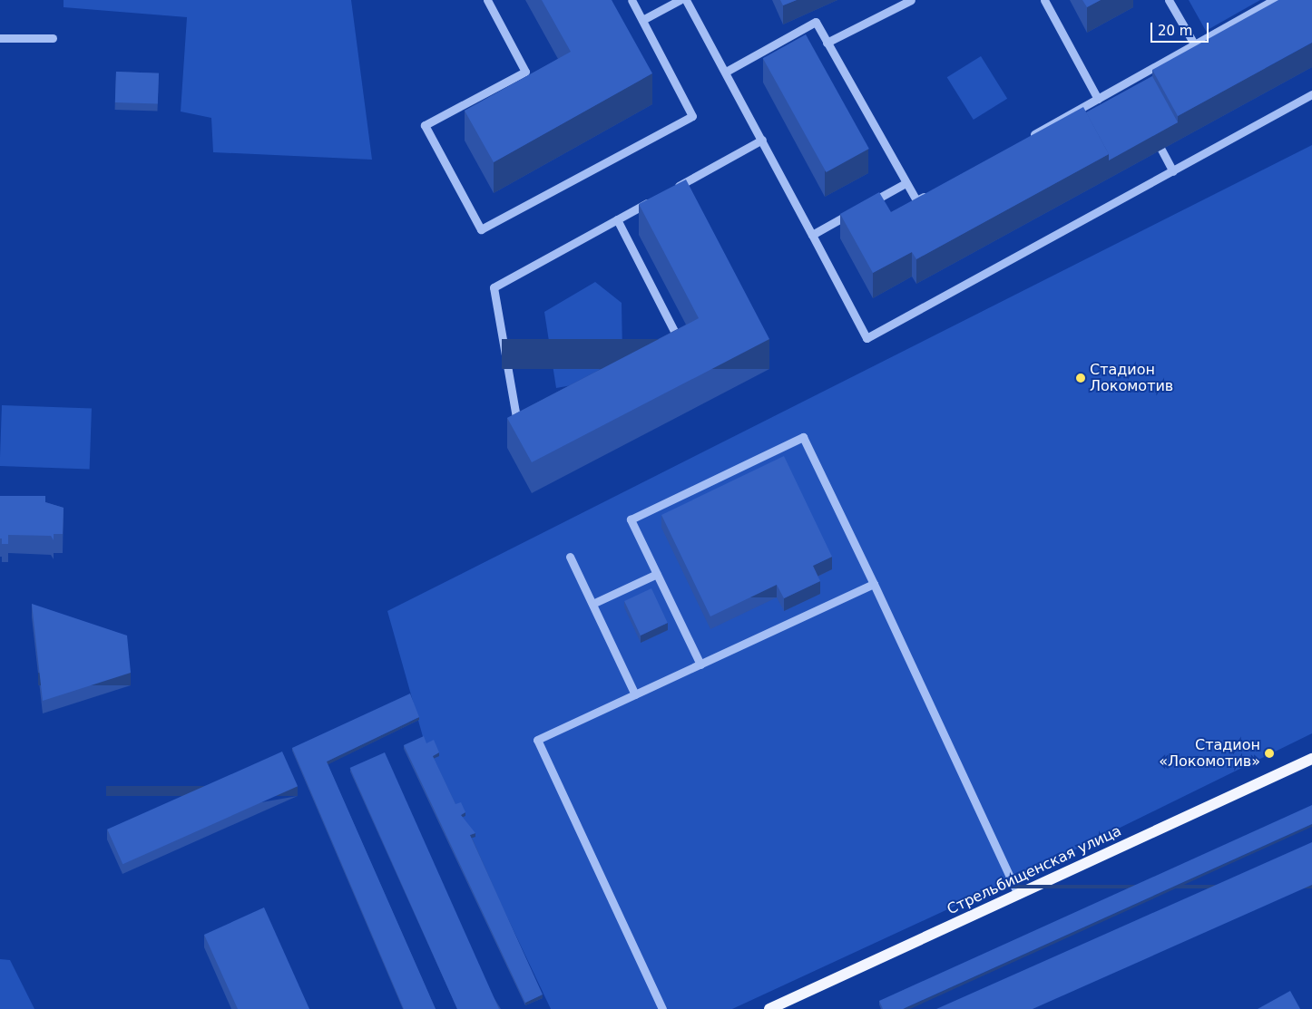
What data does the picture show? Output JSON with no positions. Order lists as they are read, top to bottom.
{
  "streets": {
    "main road": ["Стрельбищенская улица"]
  },
  "places": ["Стадион Локомотив", "Стадион «Локомотив»"],
  "scale_bar": "20 m"
}
